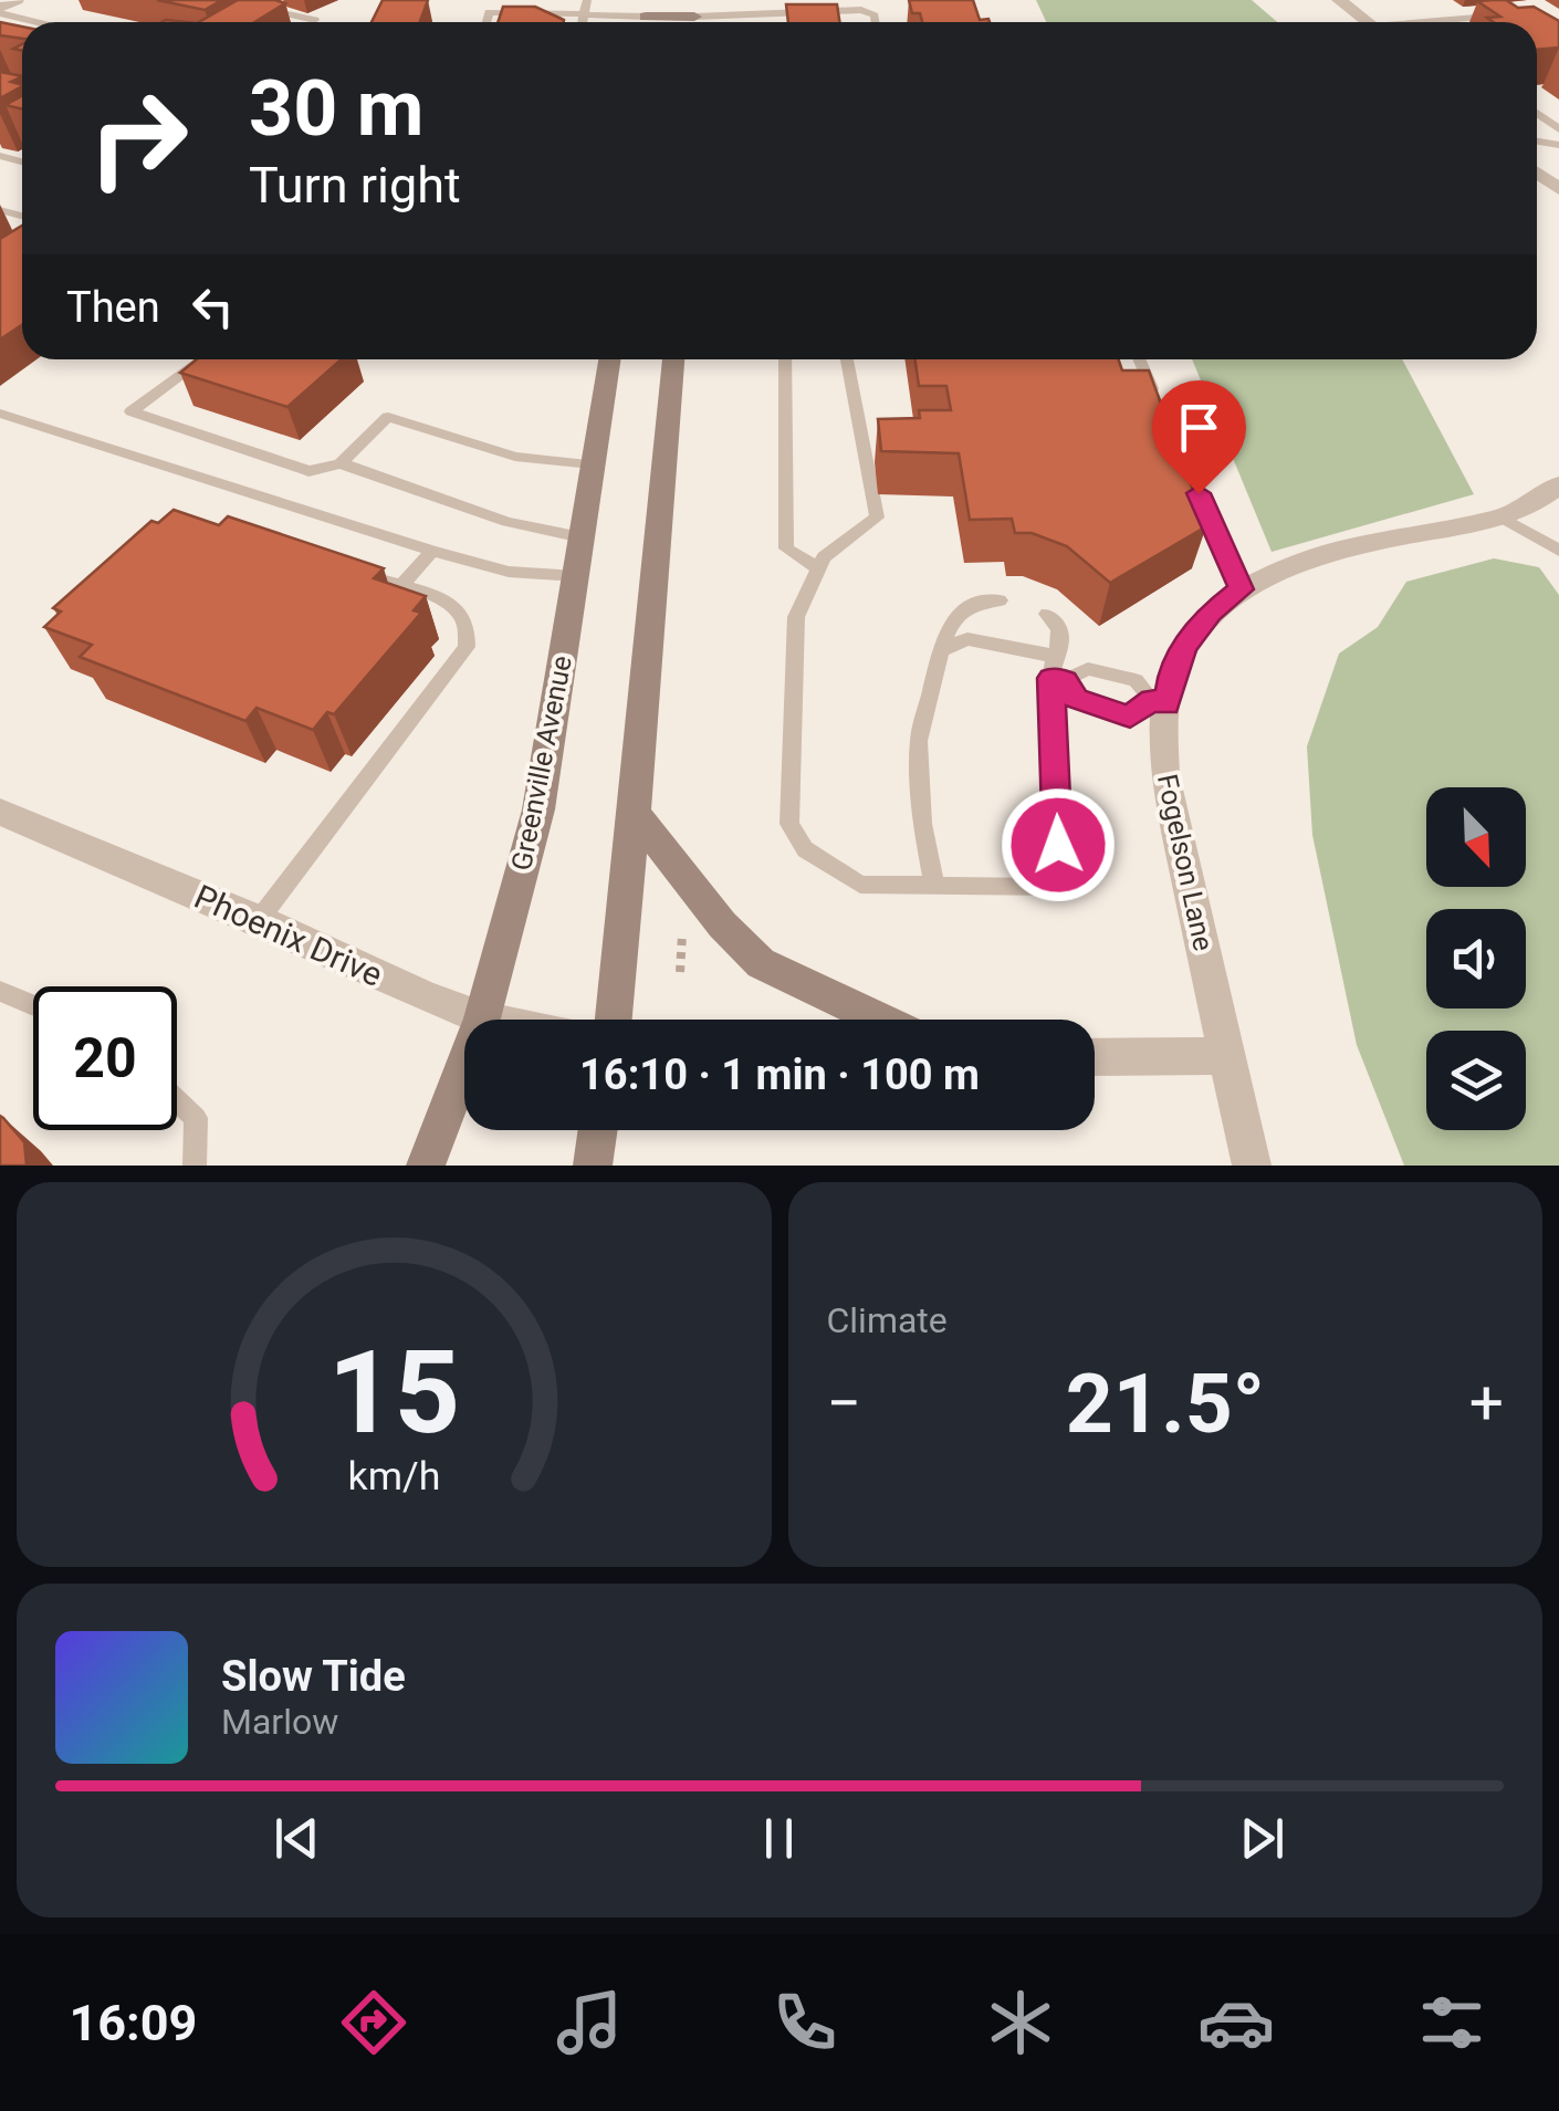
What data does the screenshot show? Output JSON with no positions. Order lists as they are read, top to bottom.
{
  "streets": {
    "main road": ["Greenville Avenue"],
    "street": ["Fogelson Lane", "Phoenix Drive"]
  },
  "crossings": [
    ["Greenville Avenue", "Phoenix Drive"]
  ],
  "north": "bottom right",
  "page": {
    "turn": ["30 m", "Turn right"],
    "then": "Then",
    "limit": "20",
    "trip": "16:10 · 1 min · 100 m",
    "tile": "Climate",
    "heat": ["−", "21.5°", "+"],
    "song": ["Slow Tide", "Marlow"],
    "tabs": "16:09",
    "gauge": ["15", "km/h"]
  }
}
